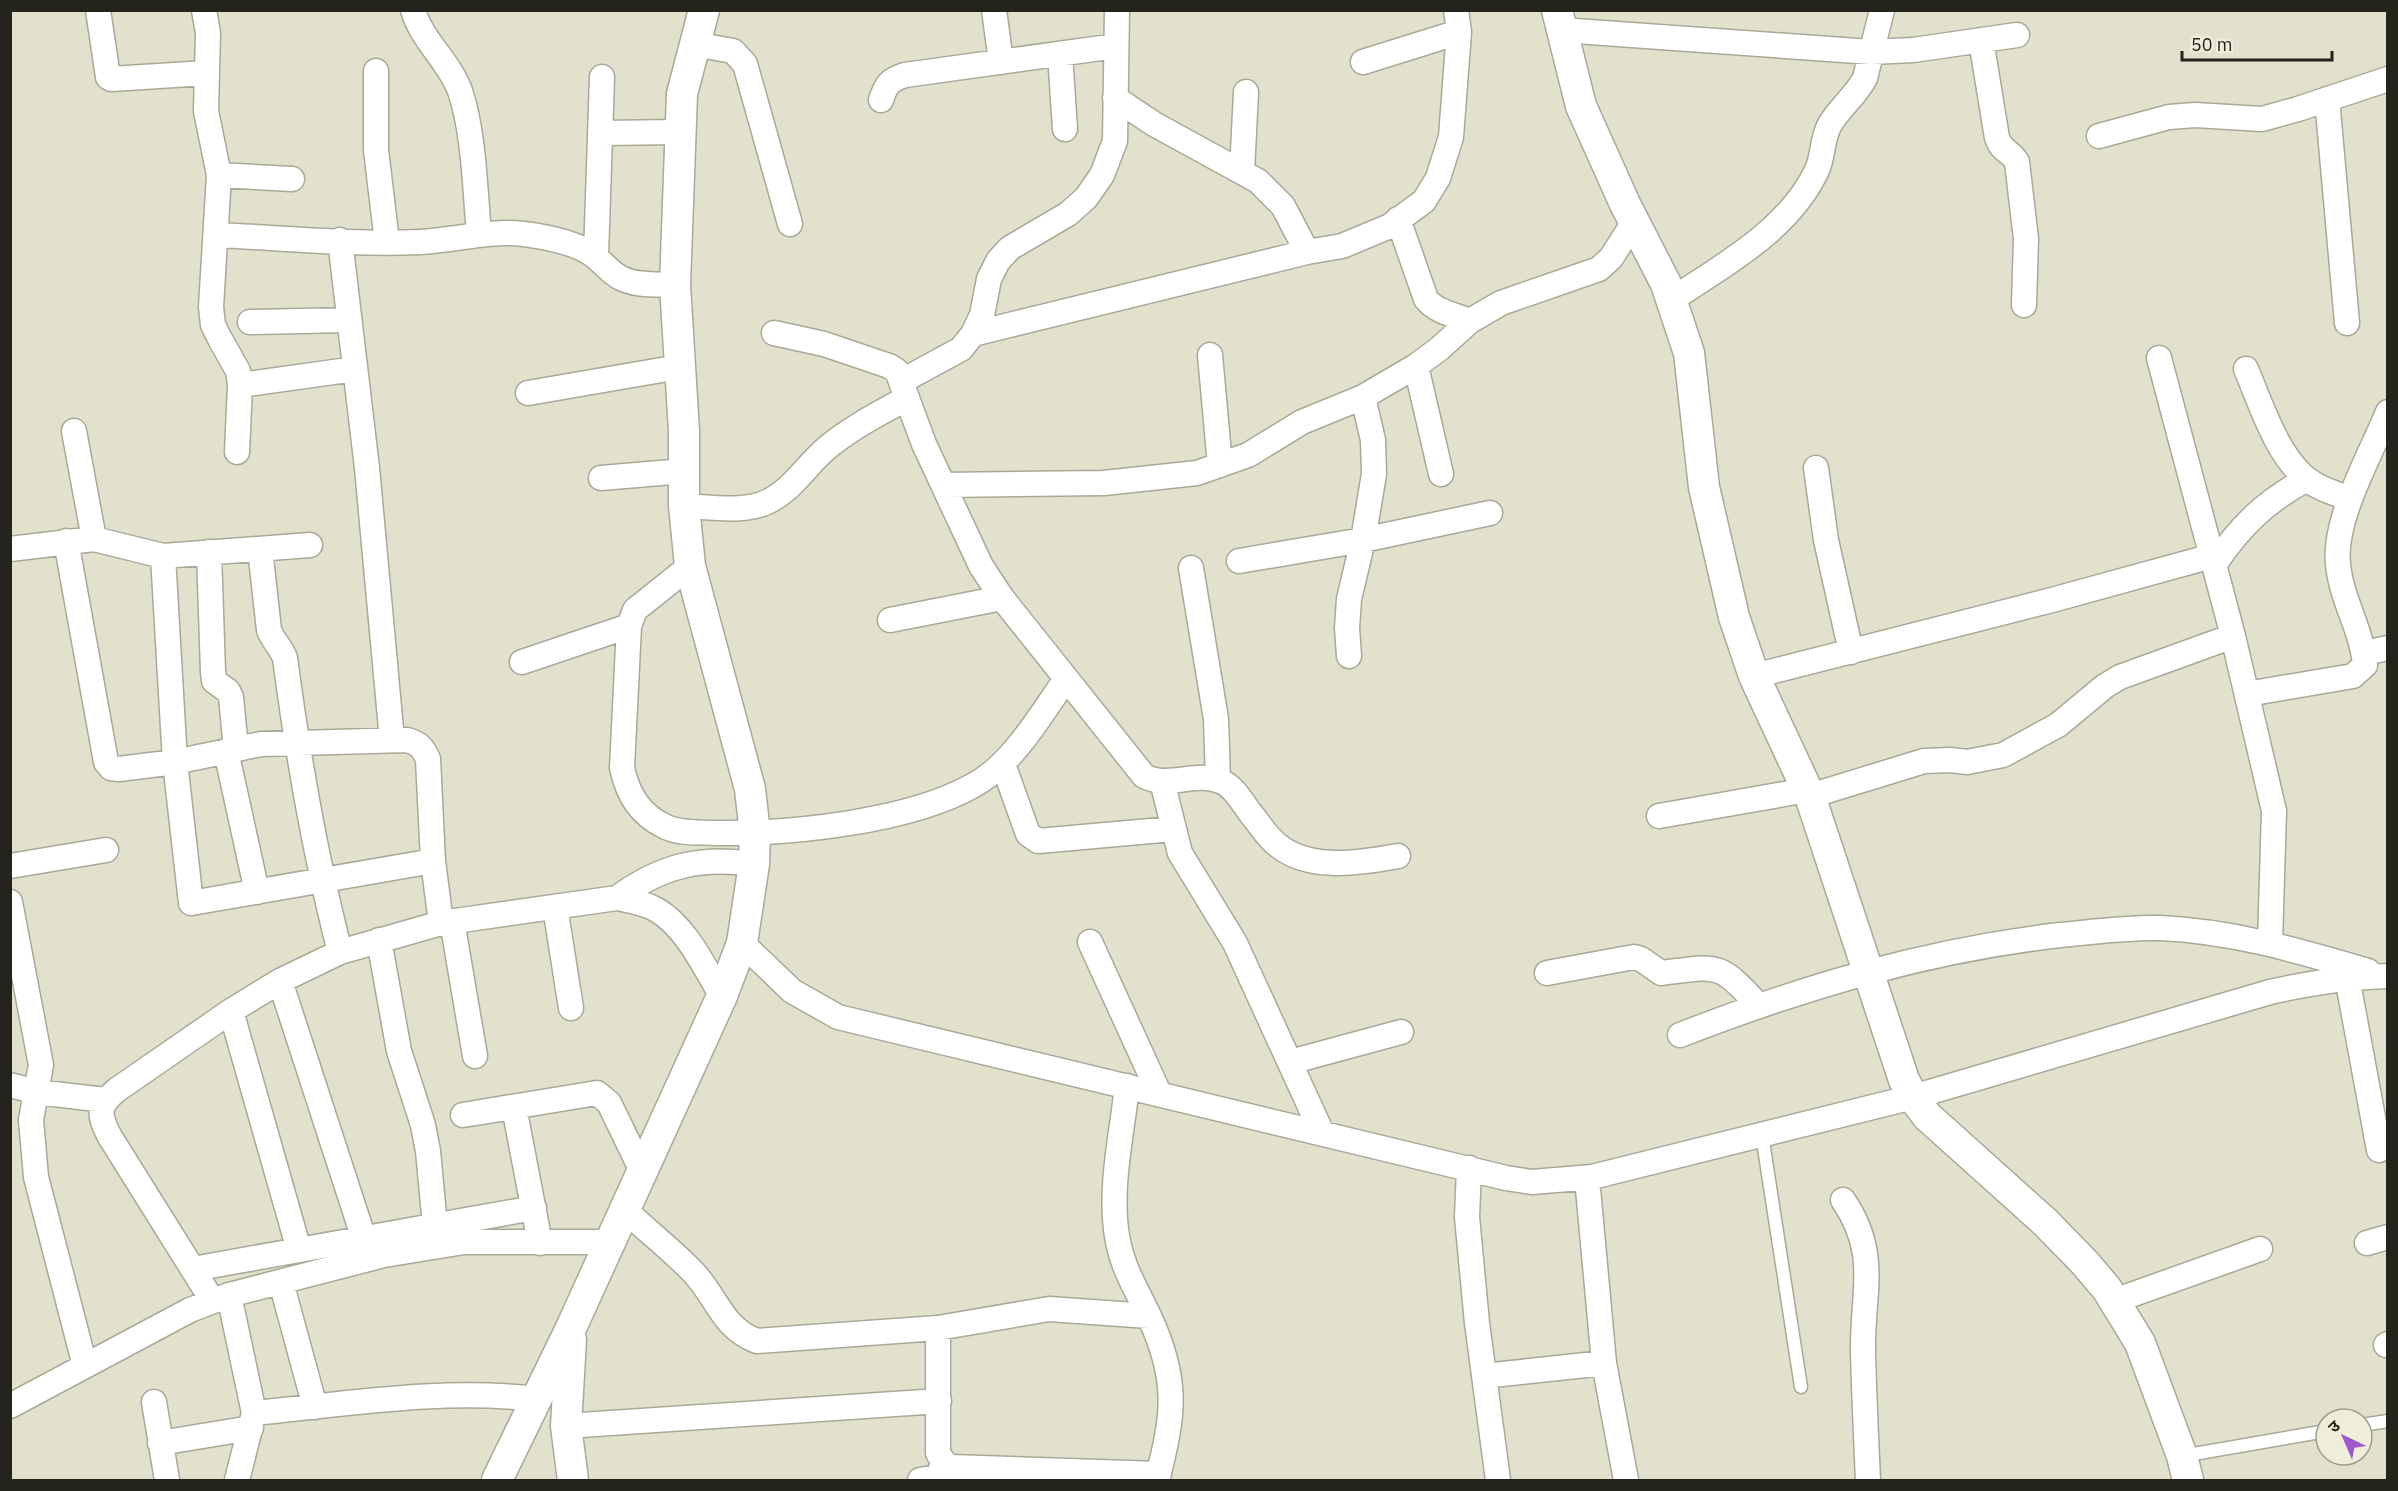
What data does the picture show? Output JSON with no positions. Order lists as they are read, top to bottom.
{
  "scale_bar": "50 m",
  "north": "top left"
}
